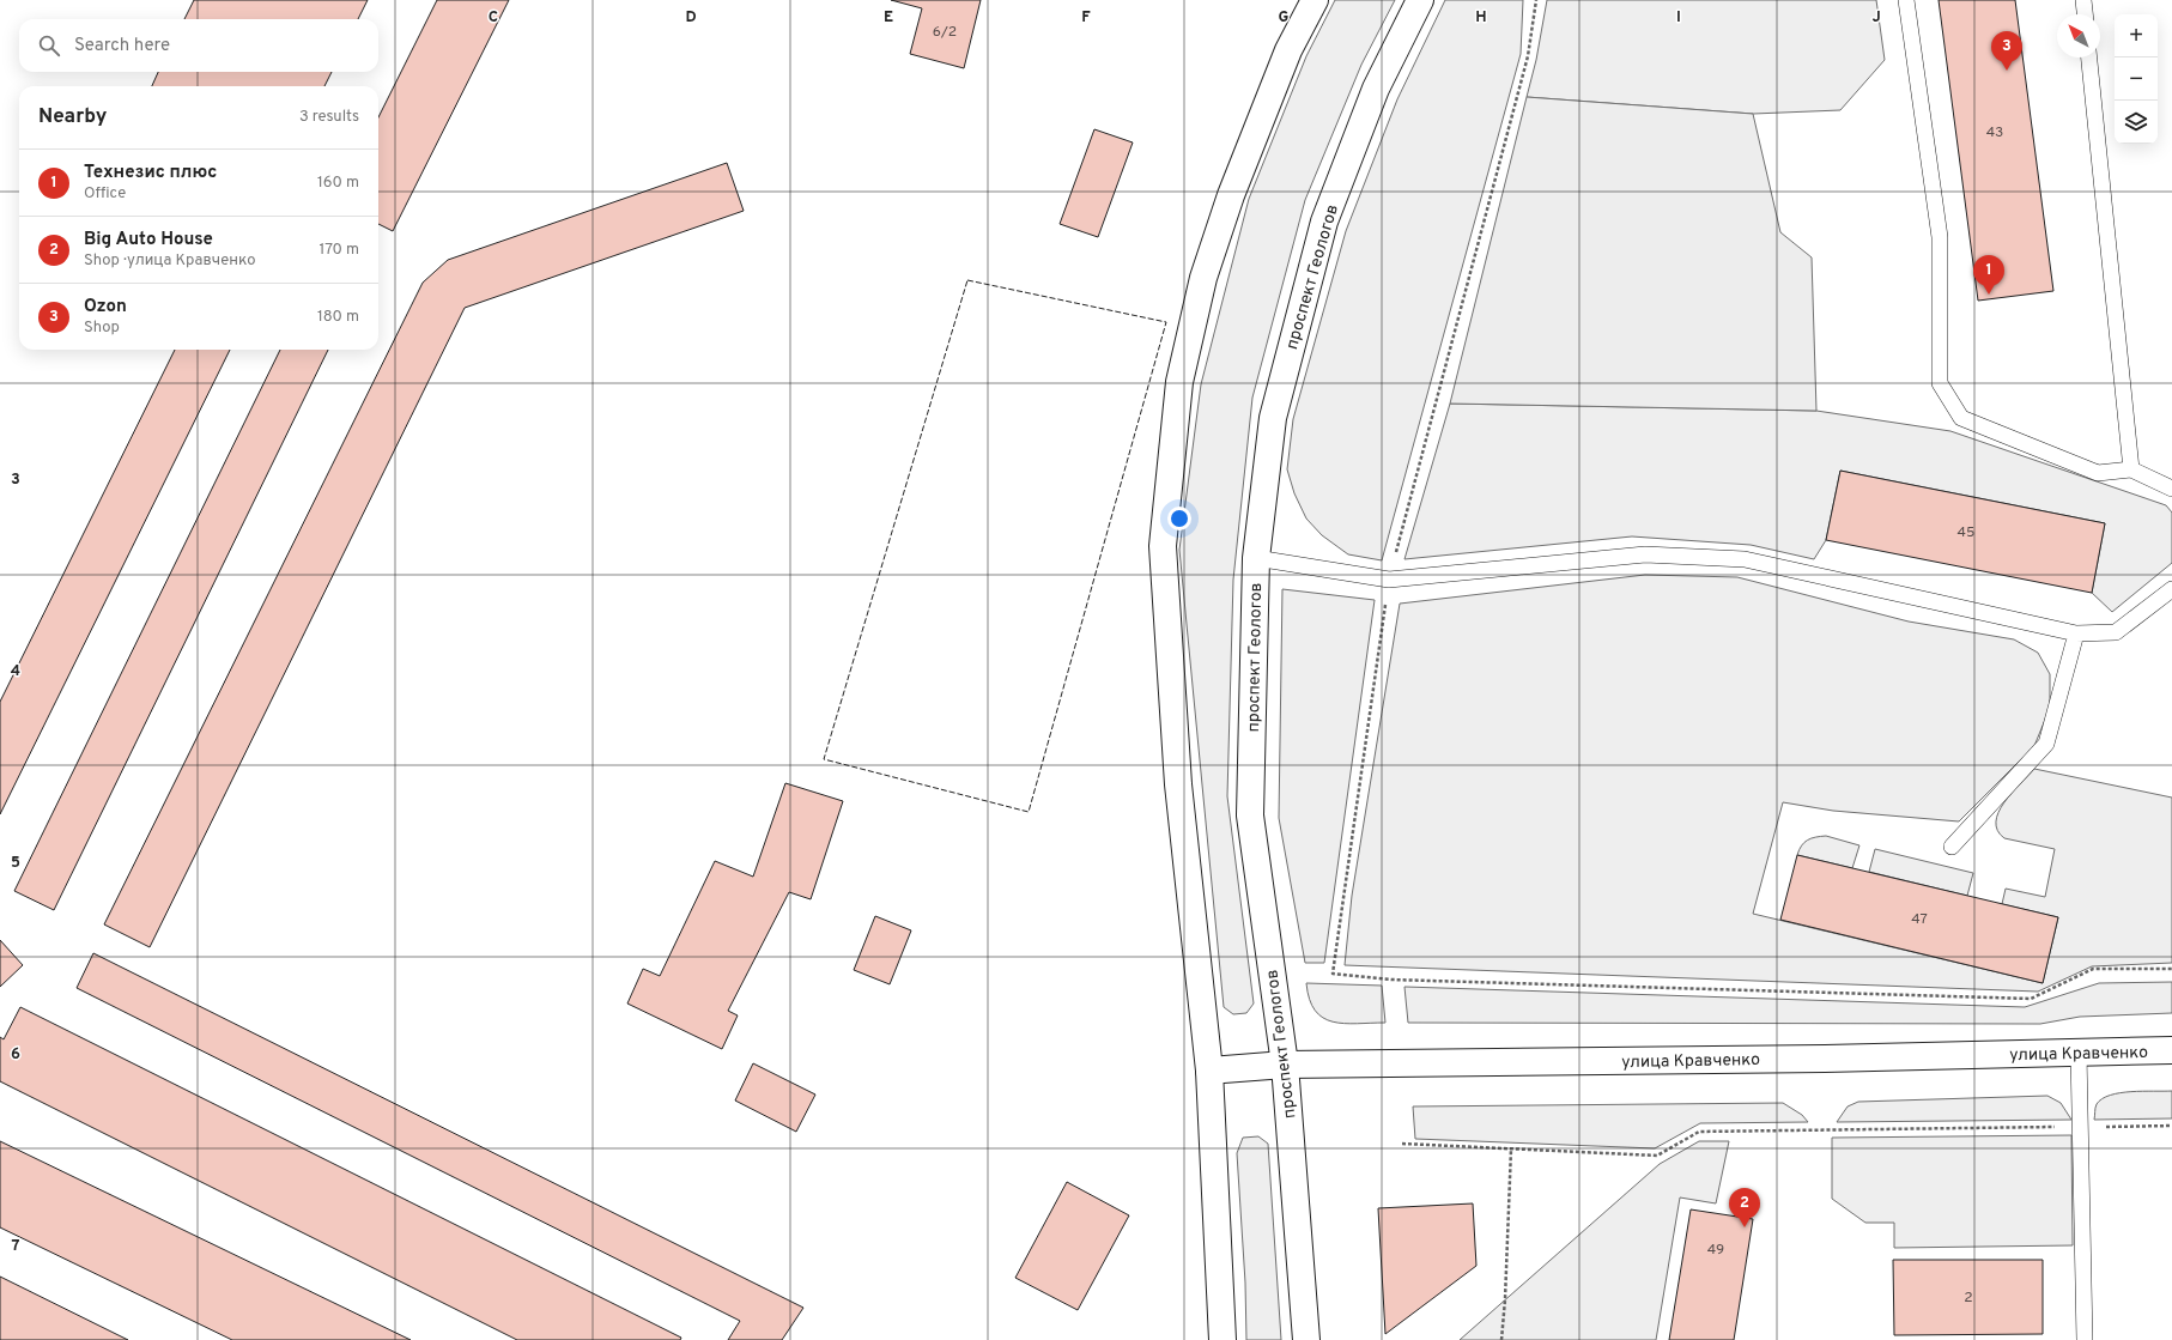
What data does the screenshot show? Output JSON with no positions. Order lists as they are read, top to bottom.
{
  "streets": {
    "main road": ["проспект Геологов", "улица Кравченко"]
  },
  "crossings": [
    ["проспект Геологов", "улица Кравченко"]
  ],
  "house_numbers": [
    "6/2",
    "43",
    "45",
    "47",
    "49",
    "2"
  ],
  "north": "top left",
  "page": {
    "map_buttons": ["+", "−"],
    "search": "Search here",
    "pins": ["3", "1", "2"],
    "heading": ["Nearby", "3 results"],
    "list": [
      {
        "mark": "1",
        "name": "Технезис плюс",
        "note": "Office",
        "value": "160 m"
      },
      {
        "mark": "2",
        "name": "Big Auto House",
        "note": "Shop · улица Кравченко",
        "value": "170 m"
      },
      {
        "mark": "3",
        "name": "Ozon",
        "note": "Shop",
        "value": "180 m"
      }
    ]
  },
  "grid": {
    "columns": [
      "C",
      "D",
      "E",
      "F",
      "G",
      "H",
      "I",
      "J"
    ],
    "rows": [
      "3",
      "4",
      "5",
      "6",
      "7"
    ]
  }
}
